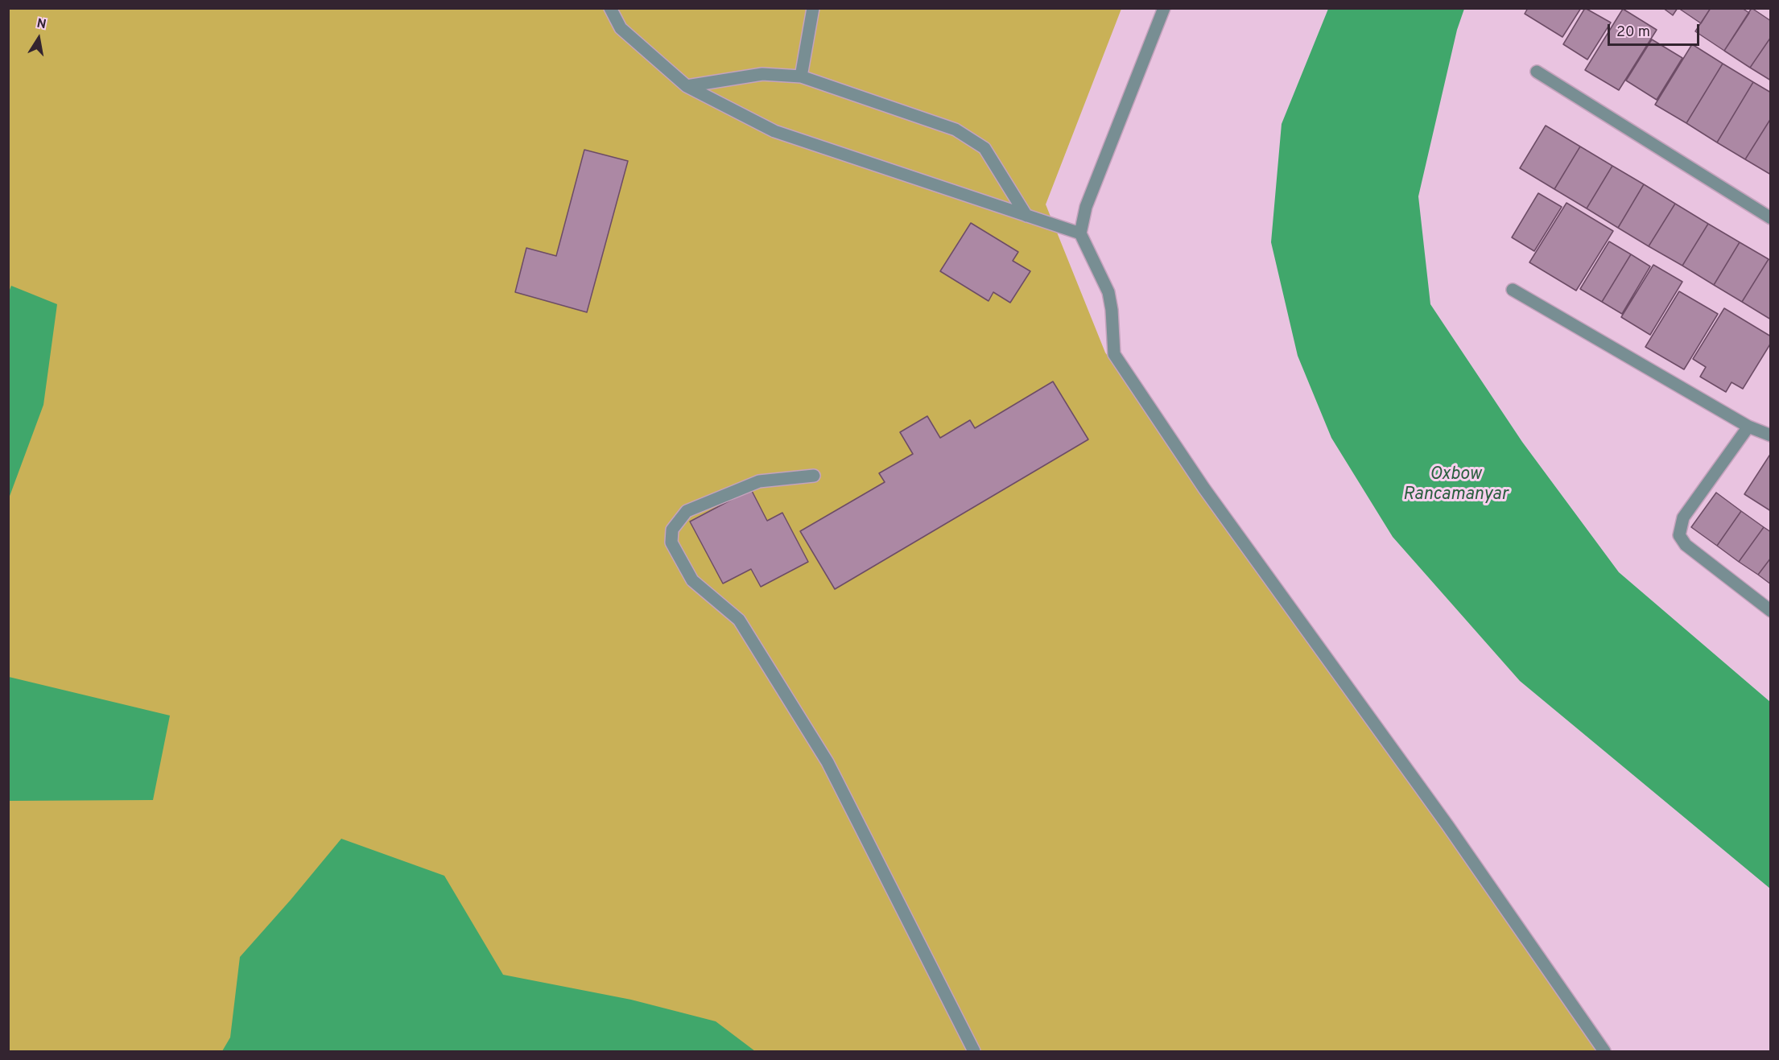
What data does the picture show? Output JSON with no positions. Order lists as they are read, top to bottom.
{
  "water": ["Oxbow Rancamanyar"],
  "scale_bar": "20 m",
  "north": "top"
}
